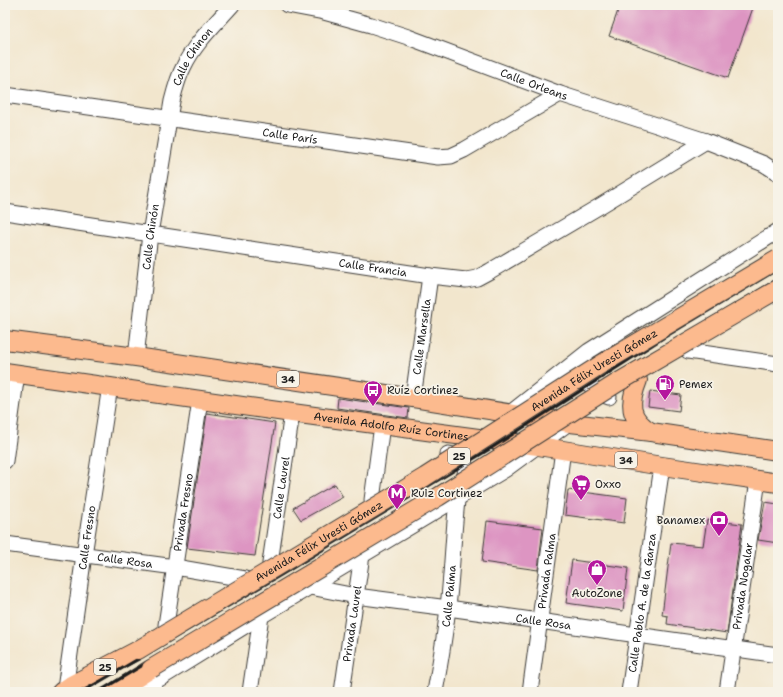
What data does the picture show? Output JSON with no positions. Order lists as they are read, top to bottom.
{
  "streets": {
    "main road": [
      "Avenida Félix Uresti Gómez",
      "34",
      "Avenida Adolfo Ruíz Cortines",
      "25"
    ],
    "street": [
      "Calle Chinon",
      "Calle Orleans",
      "Calle París",
      "Calle Chinón",
      "Calle Francia",
      "Calle Marsella",
      "Calle Laurel",
      "Privada Fresno",
      "Calle Fresno",
      "Calle Rosa",
      "Privada Palma",
      "Privada Nogalar",
      "Calle Palma",
      "Calle Pablo A. de la Garza",
      "Privada Laurel"
    ]
  },
  "crossings": [
    ["Calle Chinon", "Calle París"],
    ["Calle Chinon", "Calle Chinón"],
    ["Calle Orleans", "Calle París"],
    ["Calle Orleans", "Calle Francia"],
    ["Calle París", "Calle Chinón"],
    ["Calle Chinón", "Calle Francia"],
    ["Calle Chinón", "34"],
    ["Calle Francia", "Calle Marsella"],
    ["Calle Marsella", "34"],
    ["Avenida Félix Uresti Gómez", "Calle Fresno"],
    ["Avenida Adolfo Ruíz Cortines", "Calle Laurel"],
    ["Avenida Adolfo Ruíz Cortines", "Privada Fresno"],
    ["Avenida Adolfo Ruíz Cortines", "Calle Fresno"],
    ["Avenida Adolfo Ruíz Cortines", "Privada Palma"],
    ["Avenida Adolfo Ruíz Cortines", "Privada Nogalar"],
    ["Avenida Adolfo Ruíz Cortines", "Calle Pablo A. de la Garza"],
    ["Privada Fresno", "Calle Rosa"],
    ["Calle Fresno", "Calle Rosa"],
    ["Calle Rosa", "Privada Palma"],
    ["Calle Rosa", "Privada Nogalar"],
    ["Calle Rosa", "Calle Palma"],
    ["Calle Rosa", "Calle Pablo A. de la Garza"],
    ["Calle Rosa", "Privada Laurel"]
  ],
  "places": {
    "fuel station": ["Pemex"],
    "bus stop": ["Ruíz Cortinez"],
    "supermarket": ["Oxxo"],
    "metro station": ["Ruiz Cortinez"],
    "bank": ["Banamex"],
    "shop": ["AutoZone"]
  }
}
